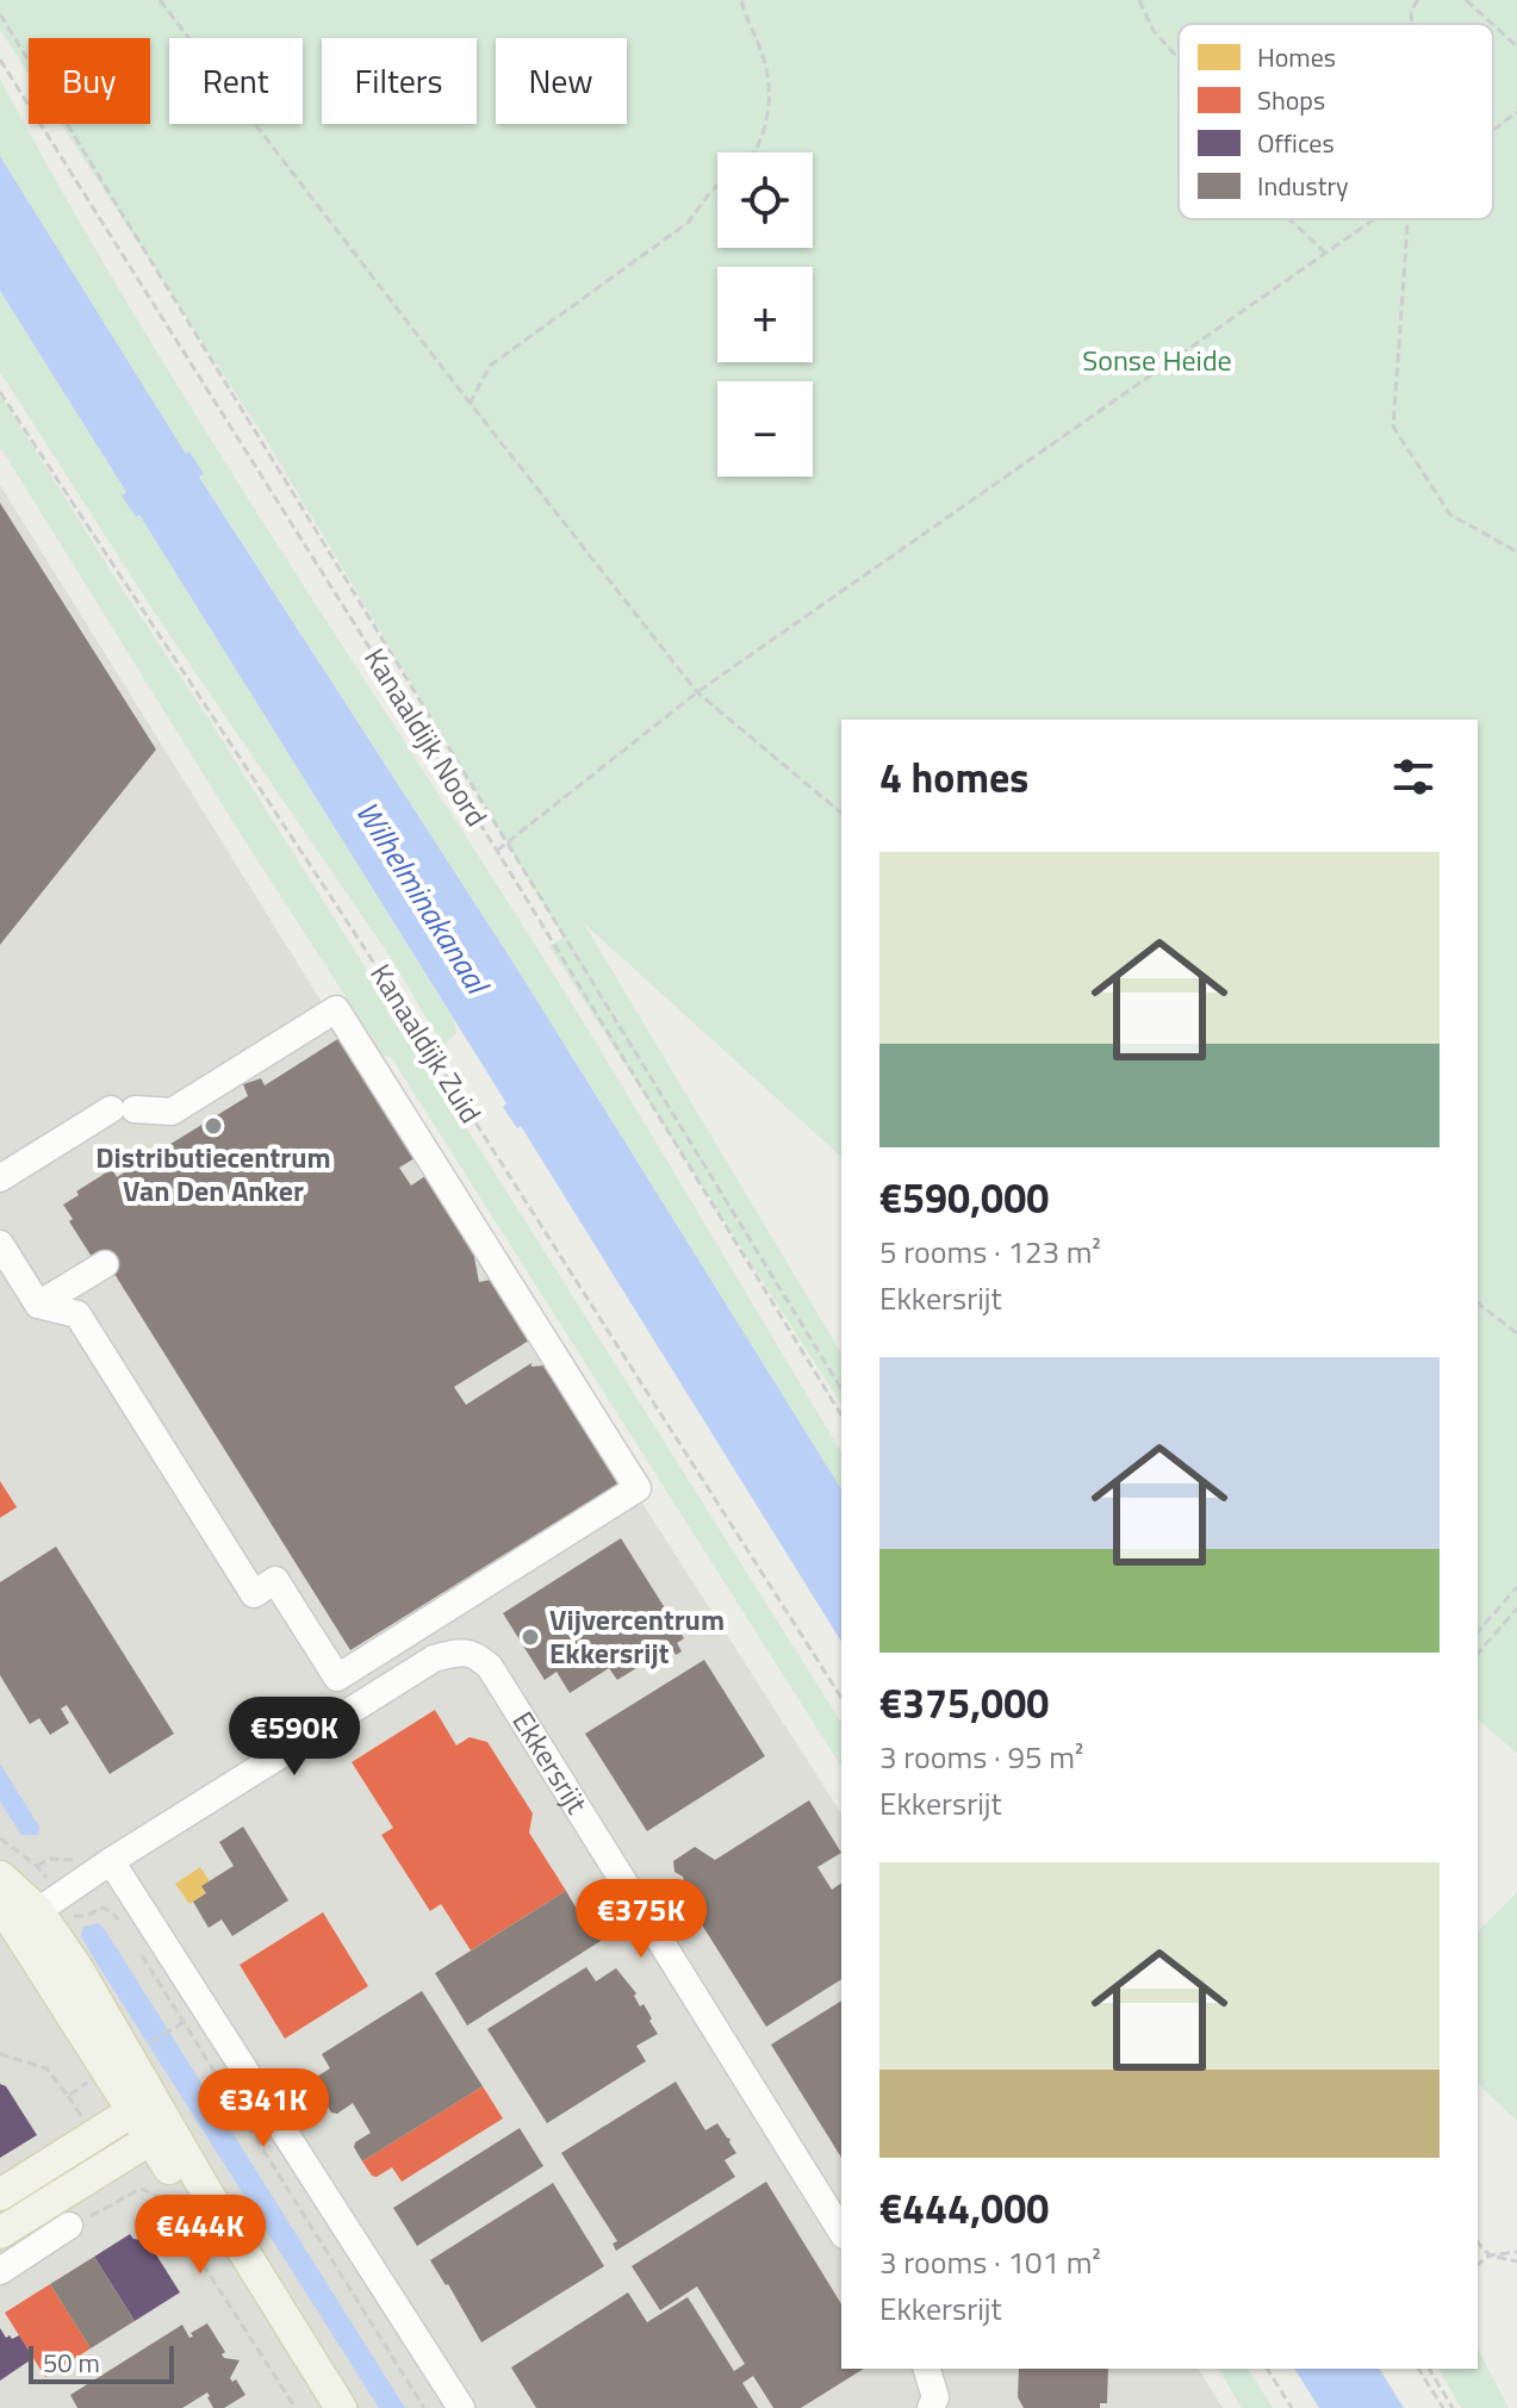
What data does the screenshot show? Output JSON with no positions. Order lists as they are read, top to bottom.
{
  "streets": {
    "street": ["Ekkersrijt"],
    "path": ["Kanaaldijk Noord", "Kanaaldijk Zuid"]
  },
  "water": ["Wilhelminakanaal"],
  "parks": ["Sonse Heide"],
  "places": ["Distributiecentrum Van Den Anker", "Vijvercentrum Ekkersrijt"],
  "legend": [
    "Homes",
    "Shops",
    "Offices",
    "Industry"
  ],
  "scale_bar": "50 m",
  "page": {
    "chip": [
      "Buy",
      "Rent",
      "Filters",
      "New"
    ],
    "map_buttons": ["+", "−"],
    "heading": "4 homes",
    "list": [
      {
        "name": "€590,000",
        "note": "5 rooms · 123 m² · Ekkersrijt"
      },
      {
        "name": "€375,000",
        "note": "3 rooms · 95 m² · Ekkersrijt"
      },
      {
        "name": "€444,000",
        "note": "3 rooms · 101 m² · Ekkersrijt"
      }
    ],
    "price": [
      "€590K",
      "€375K",
      "€341K",
      "€444K"
    ],
    "scale": "50 m"
  }
}
